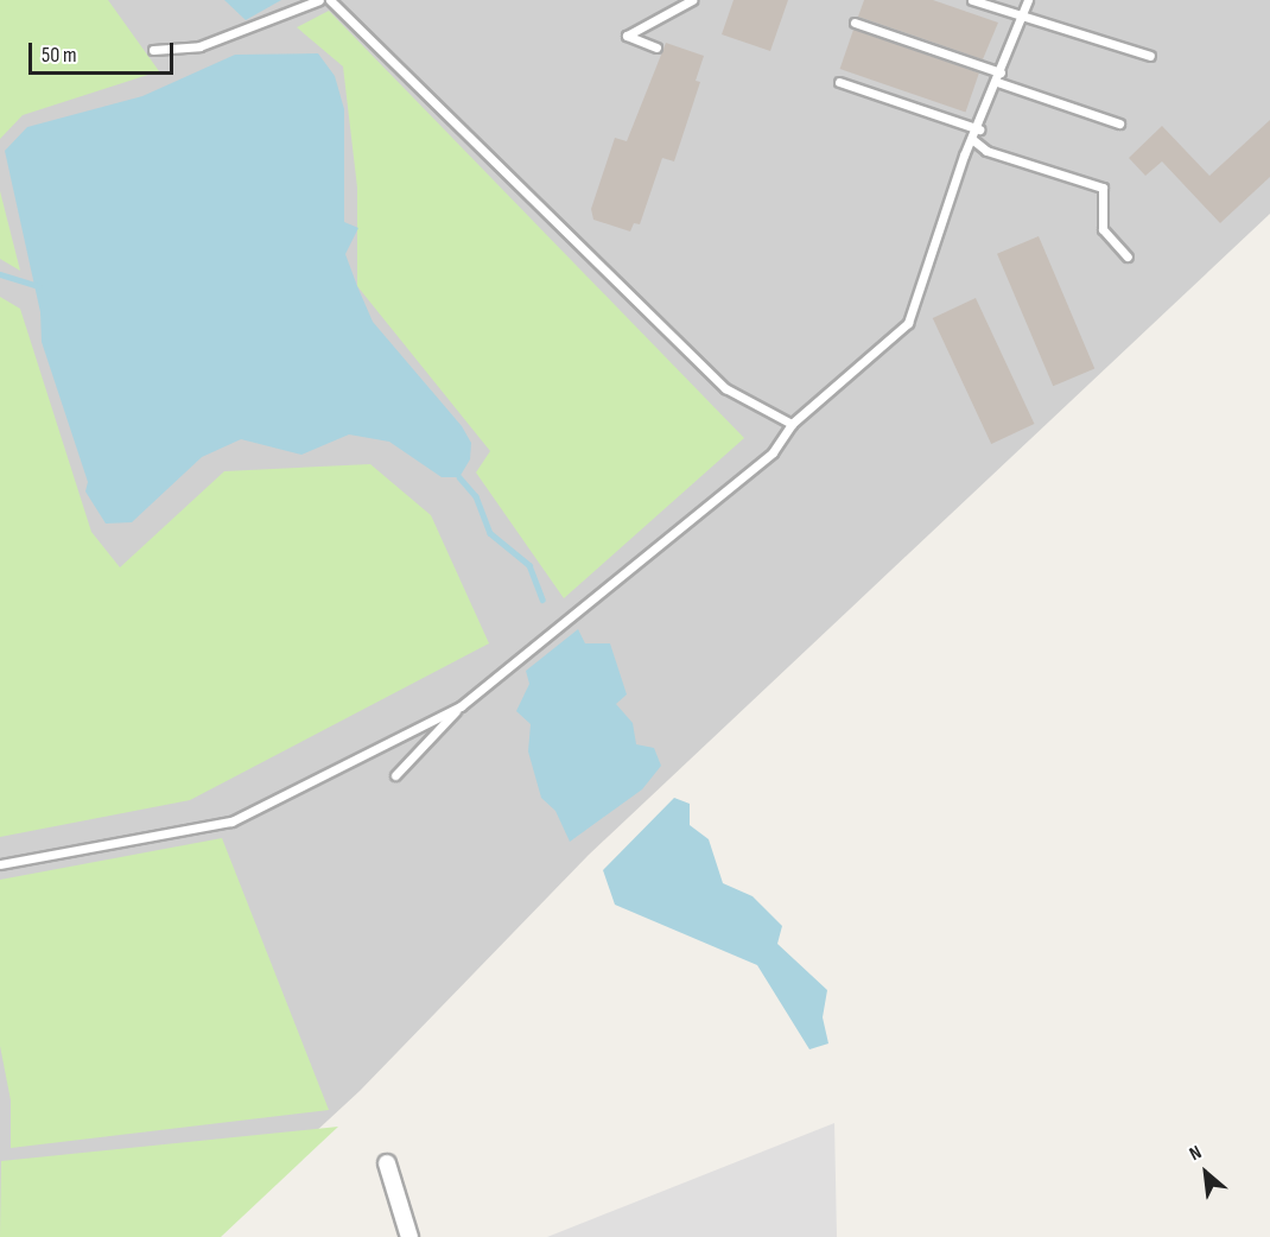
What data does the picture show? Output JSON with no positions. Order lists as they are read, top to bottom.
{
  "scale_bar": "50 m",
  "north": "top left"
}
